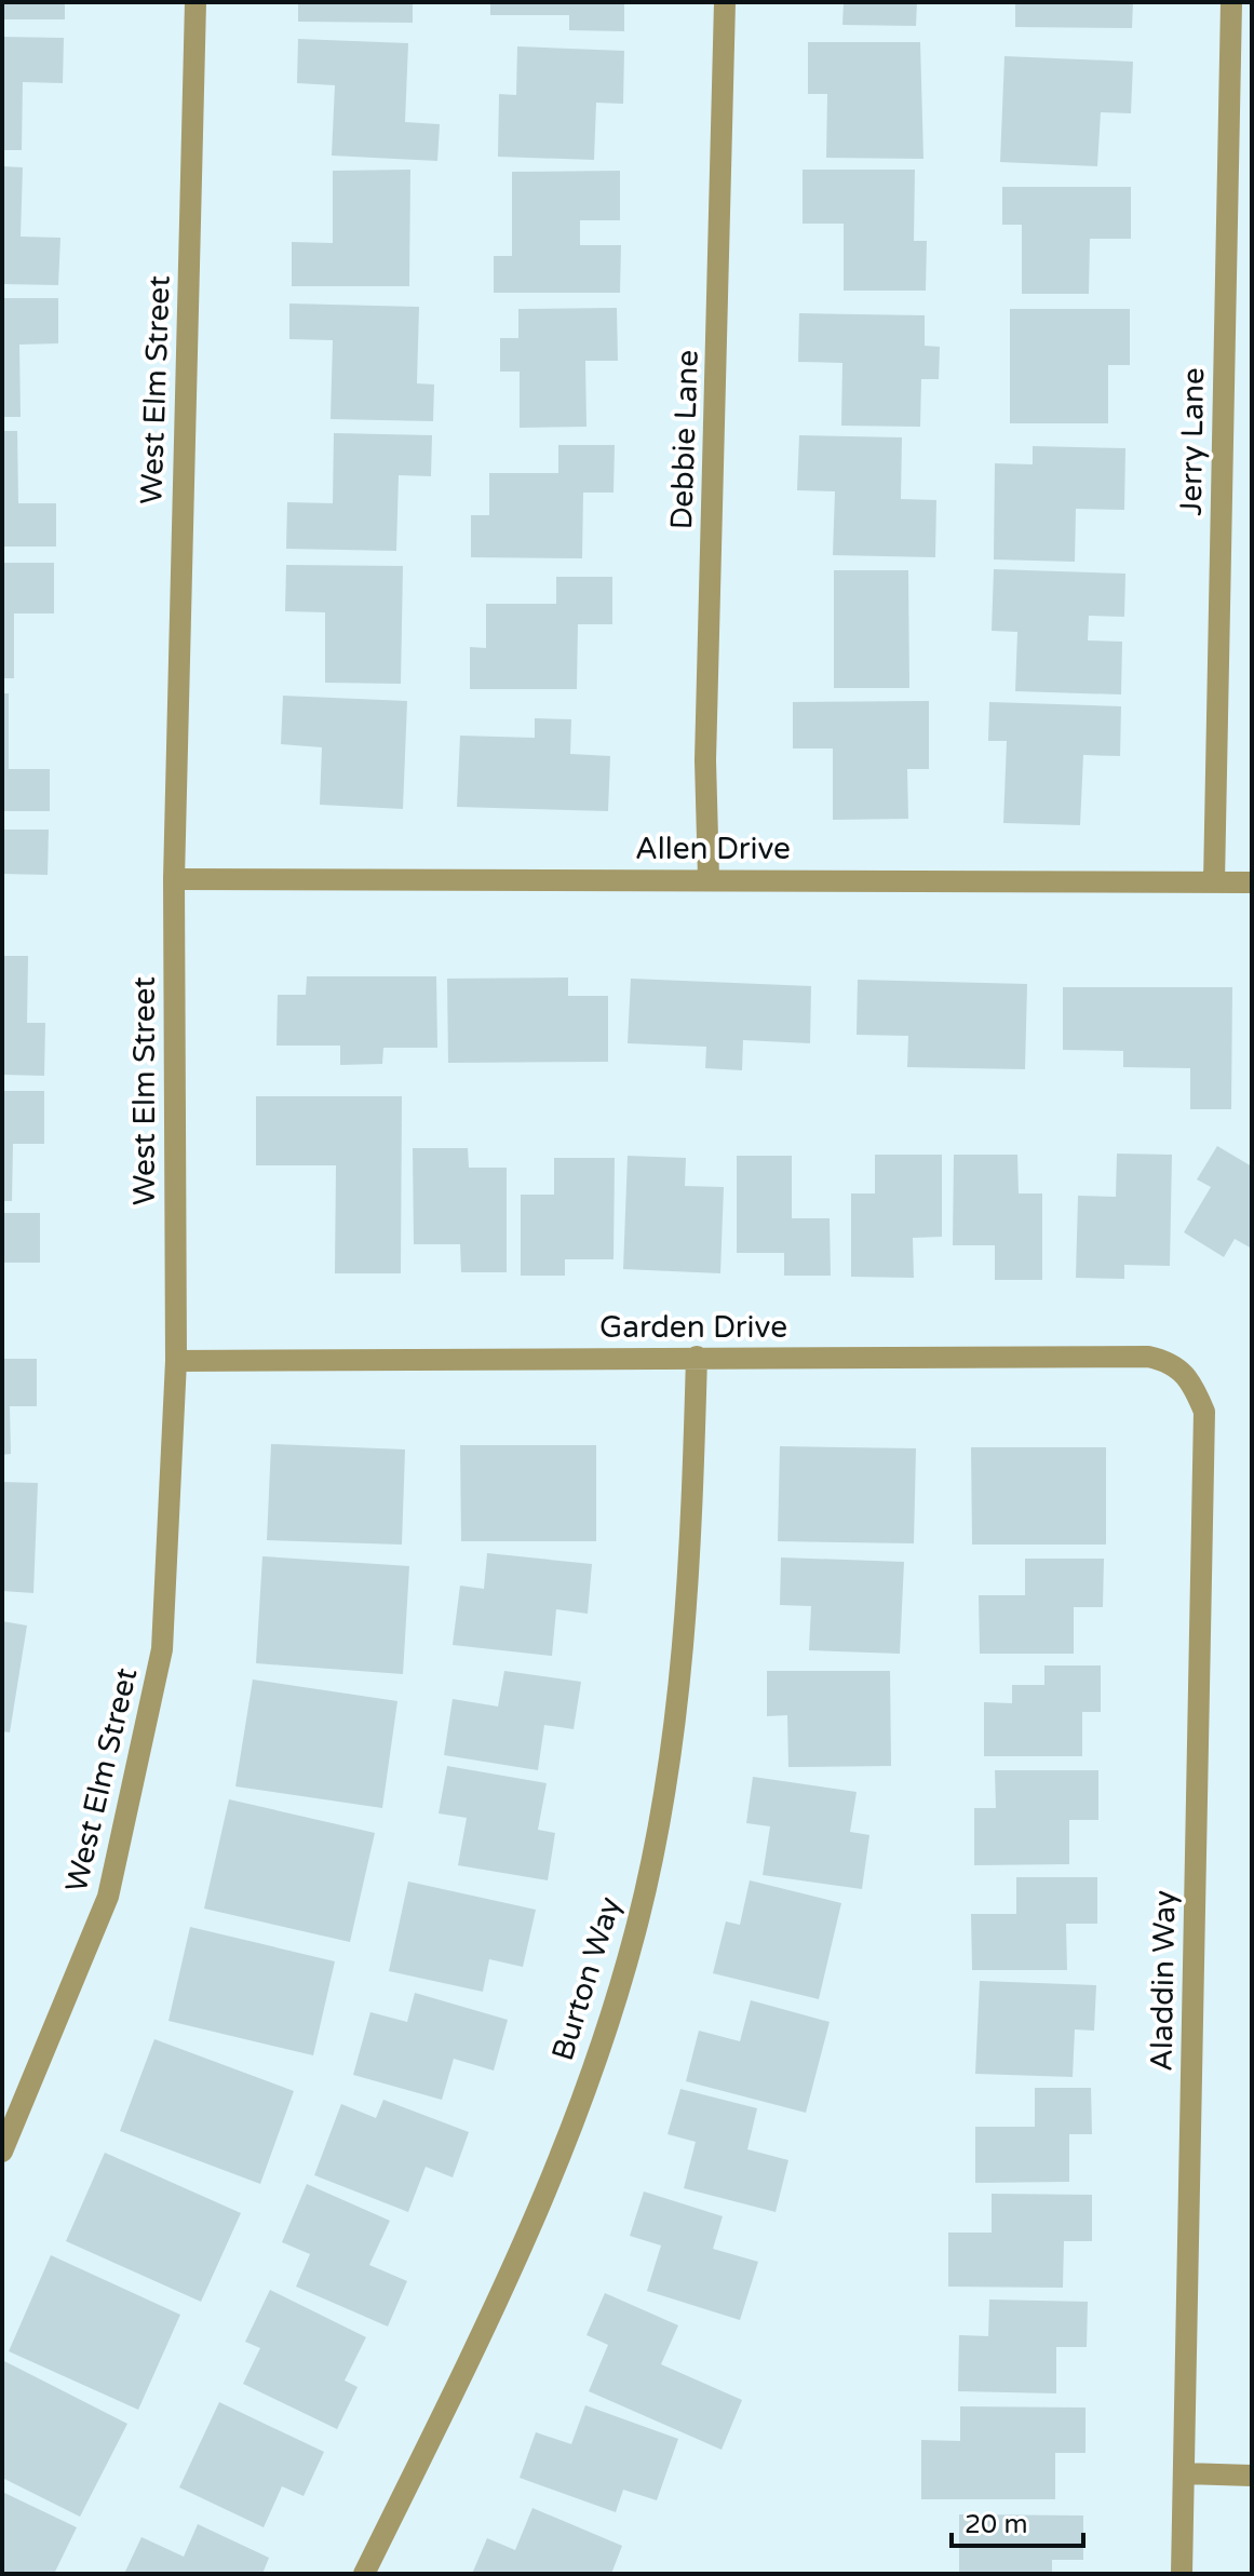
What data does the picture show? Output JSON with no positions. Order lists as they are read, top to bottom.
{
  "streets": {
    "street": [
      "West Elm Street",
      "Debbie Lane",
      "Jerry Lane",
      "Allen Drive",
      "Garden Drive",
      "Burton Way",
      "Aladdin Way"
    ]
  },
  "crossings": [
    ["West Elm Street", "Allen Drive"],
    ["West Elm Street", "Garden Drive"],
    ["Debbie Lane", "Allen Drive"],
    ["Jerry Lane", "Allen Drive"],
    ["Garden Drive", "Burton Way"],
    ["Garden Drive", "Aladdin Way"]
  ],
  "scale_bar": "20 m"
}
